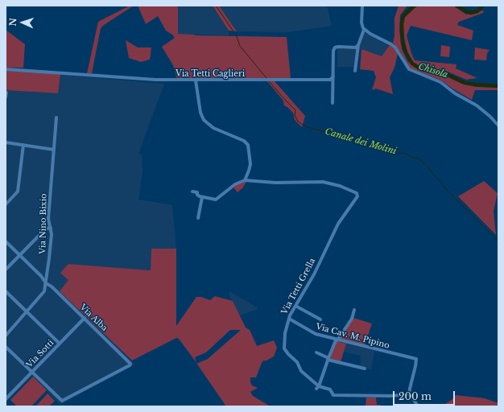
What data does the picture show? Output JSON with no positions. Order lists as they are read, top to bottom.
{
  "streets": {
    "street": [
      "Via Tetti Caglieri",
      "Via Nino Bixio",
      "Via Tetti Grella",
      "Via Alba",
      "Via Cav. M. Pipino",
      "Via Sotti"
    ]
  },
  "crossings": [
    ["Via Nino Bixio", "Via Alba"],
    ["Via Tetti Grella", "Via Cav. M. Pipino"],
    ["Via Alba", "Via Sotti"]
  ],
  "water": ["Chisola", "Canale dei Molini"],
  "scale_bar": "200 m",
  "north": "left"
}
